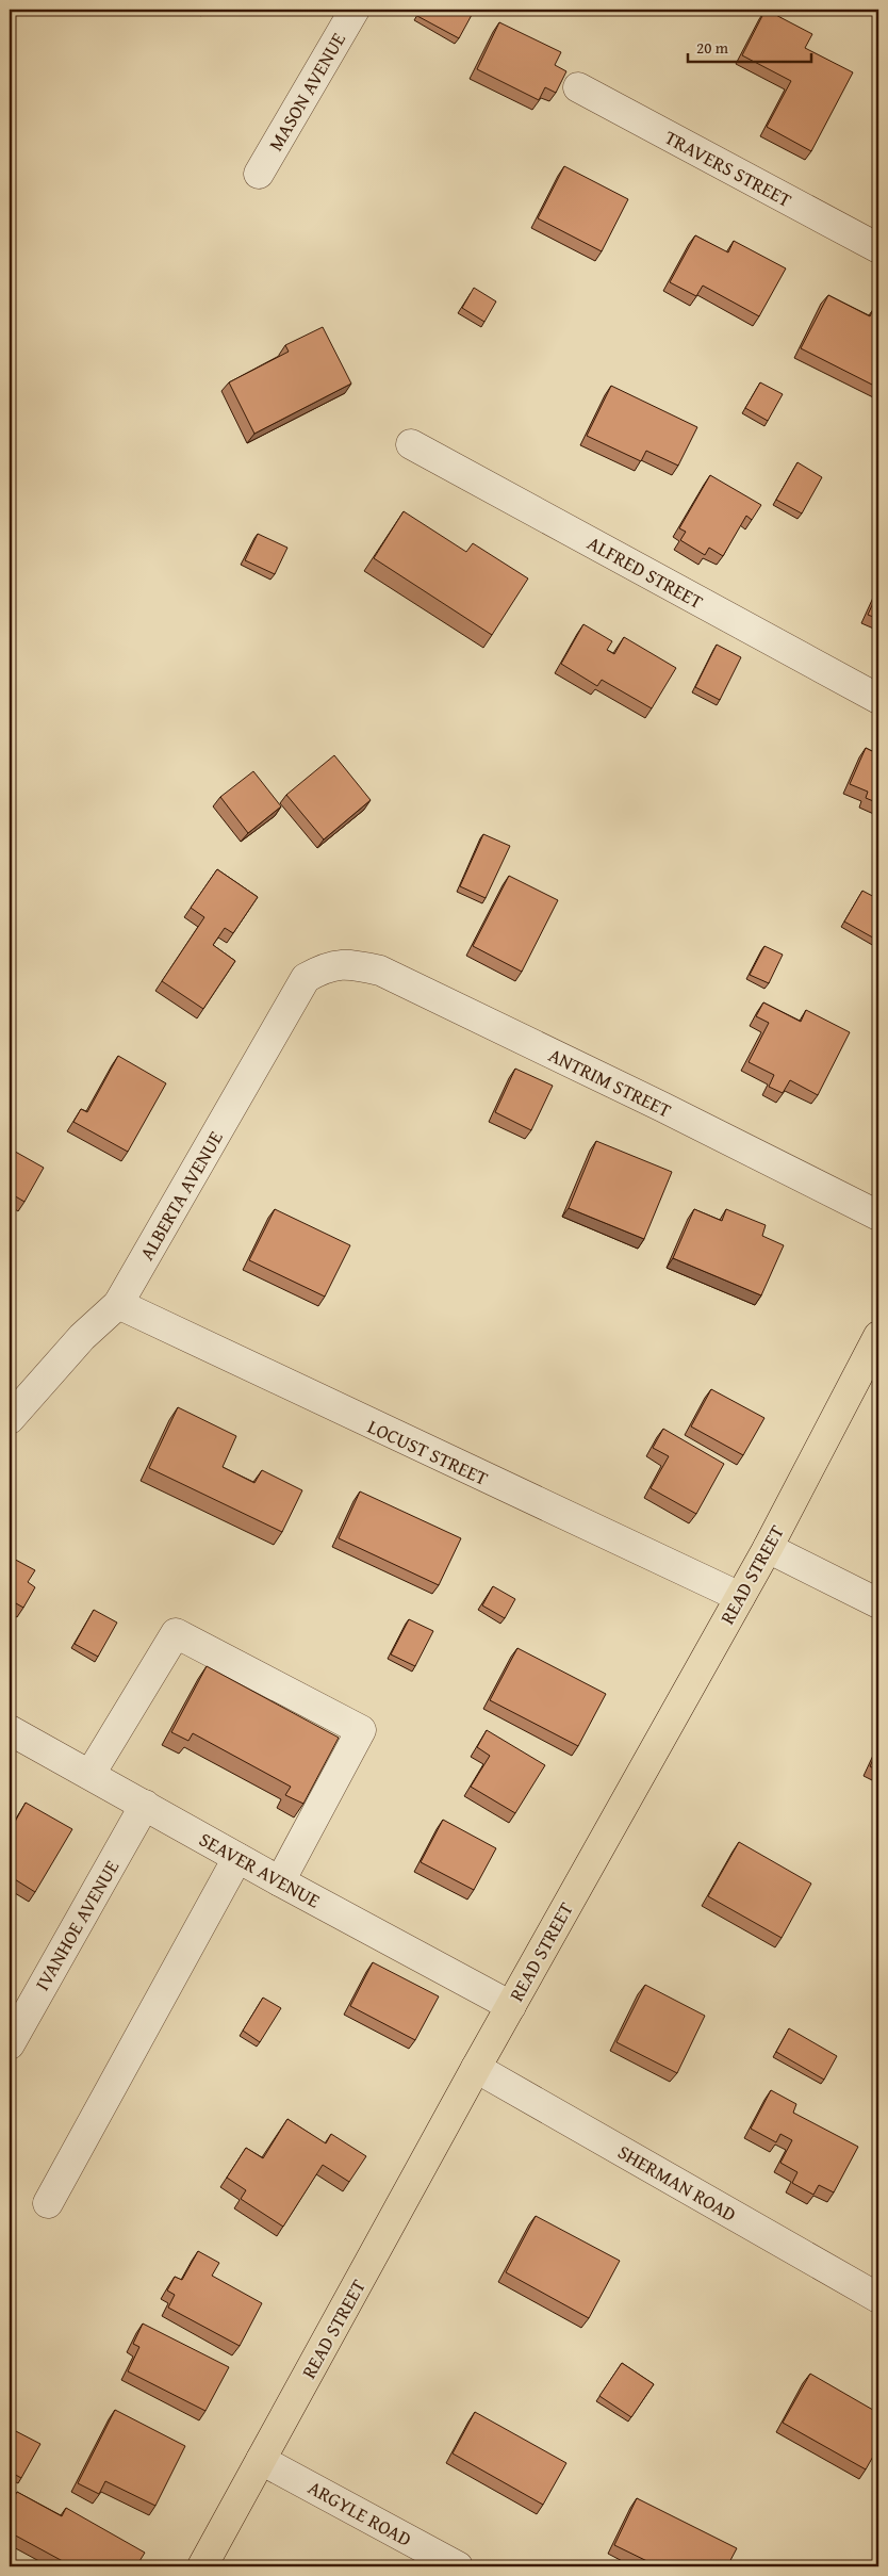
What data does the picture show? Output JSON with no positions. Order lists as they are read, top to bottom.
{
  "streets": {
    "main road": ["READ STREET"],
    "street": [
      "MASON AVENUE",
      "TRAVERS STREET",
      "ALFRED STREET",
      "ANTRIM STREET",
      "ALBERTA AVENUE",
      "LOCUST STREET",
      "SEAVER AVENUE",
      "IVANHOE AVENUE",
      "SHERMAN ROAD",
      "ARGYLE ROAD"
    ]
  },
  "crossings": [
    ["ANTRIM STREET", "ALBERTA AVENUE"],
    ["ALBERTA AVENUE", "LOCUST STREET"],
    ["LOCUST STREET", "READ STREET"],
    ["READ STREET", "SEAVER AVENUE"],
    ["READ STREET", "SHERMAN ROAD"],
    ["READ STREET", "ARGYLE ROAD"],
    ["SEAVER AVENUE", "IVANHOE AVENUE"]
  ],
  "scale_bar": "20 m"
}
